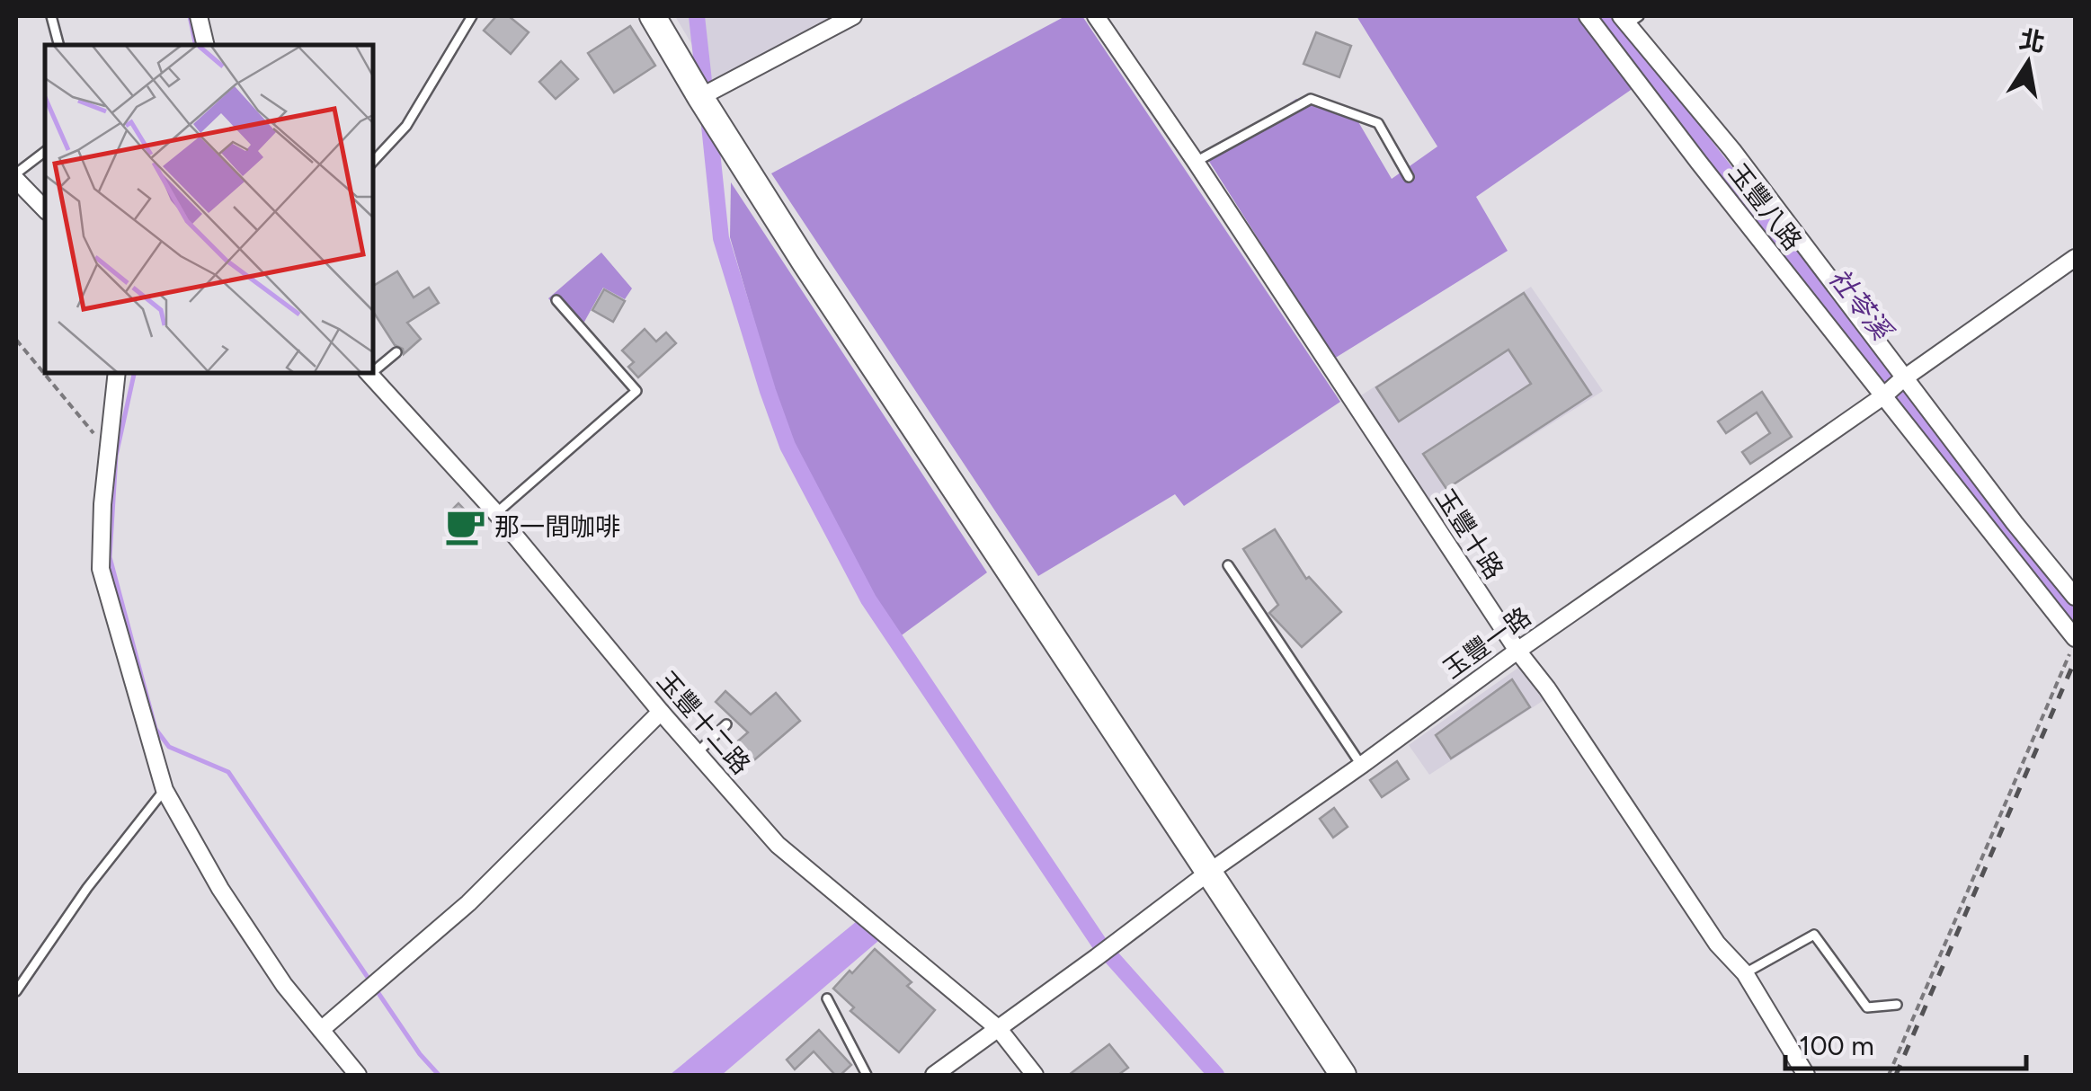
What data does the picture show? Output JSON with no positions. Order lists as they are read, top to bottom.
{
  "streets": {
    "street": [
      "玉豐八路",
      "玉豐十路",
      "玉豐一路",
      "玉豐十二路"
    ]
  },
  "crossings": [
    ["玉豐八路", "玉豐一路"],
    ["玉豐十路", "玉豐一路"],
    ["玉豐一路", "玉豐十二路"]
  ],
  "water": ["社苓溪"],
  "places": {
    "cafe": ["那一間咖啡"]
  },
  "scale_bar": "100 m",
  "north": "top"
}
